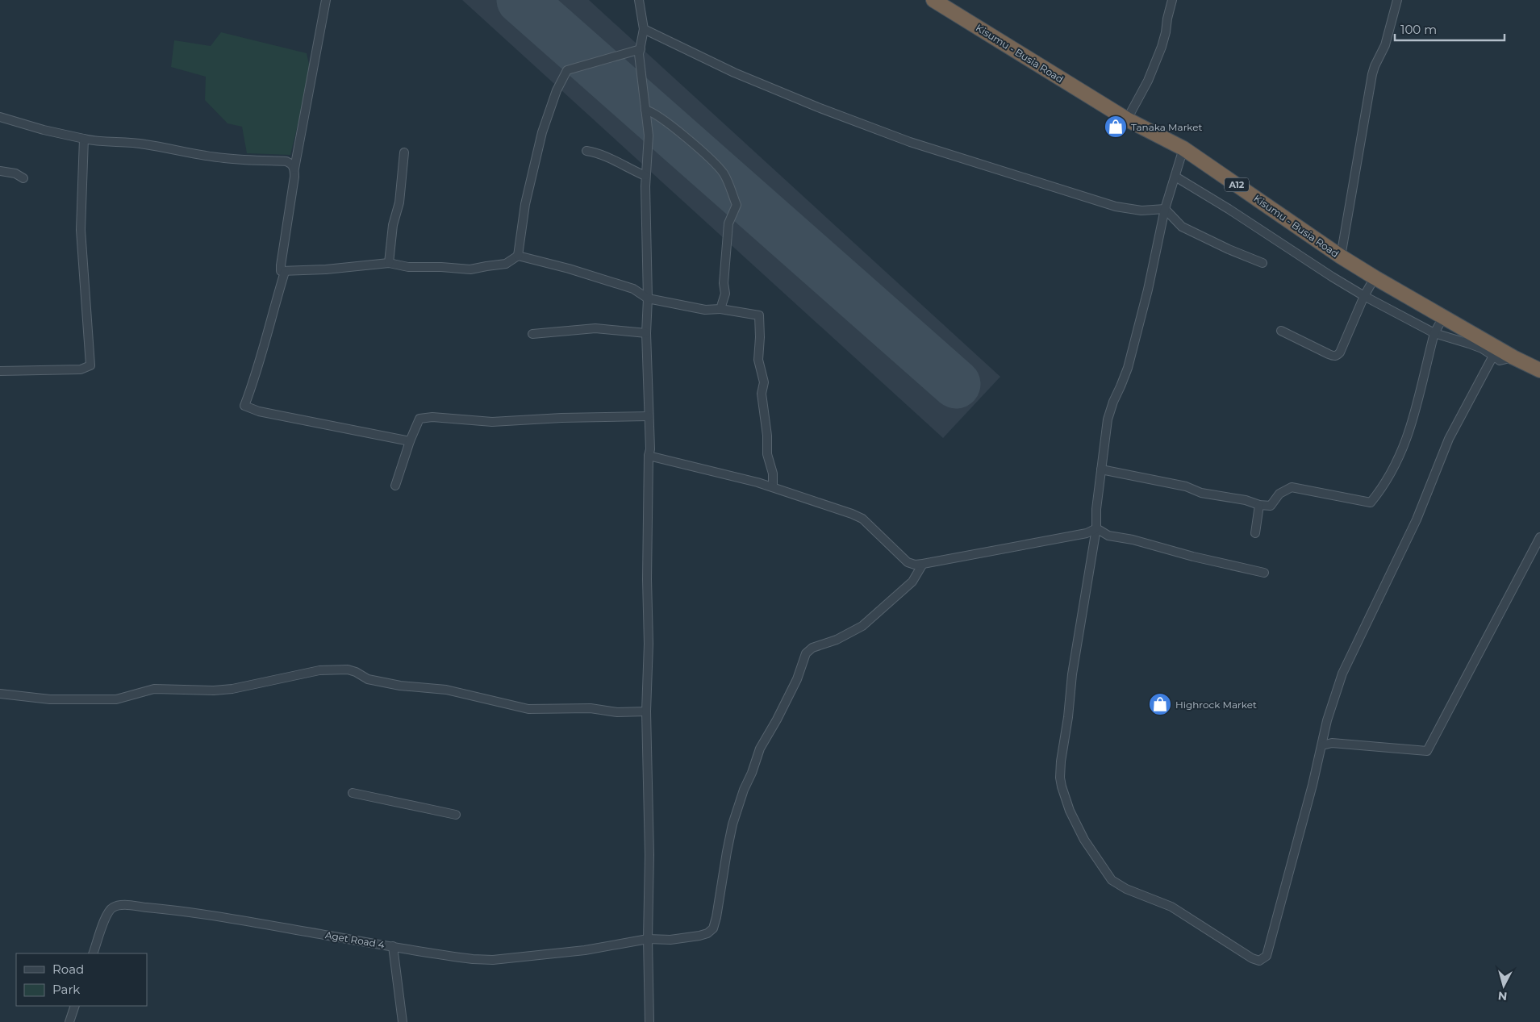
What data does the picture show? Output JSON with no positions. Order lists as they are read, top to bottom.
{
  "streets": {
    "highway": ["Kisumu - Busia Road", "A12"],
    "street": ["Aget Road 4"]
  },
  "places": {
    "shop": ["Tanaka Market", "Highrock Market"]
  },
  "legend": ["Road", "Park"],
  "scale_bar": "100 m",
  "north": "bottom"
}
